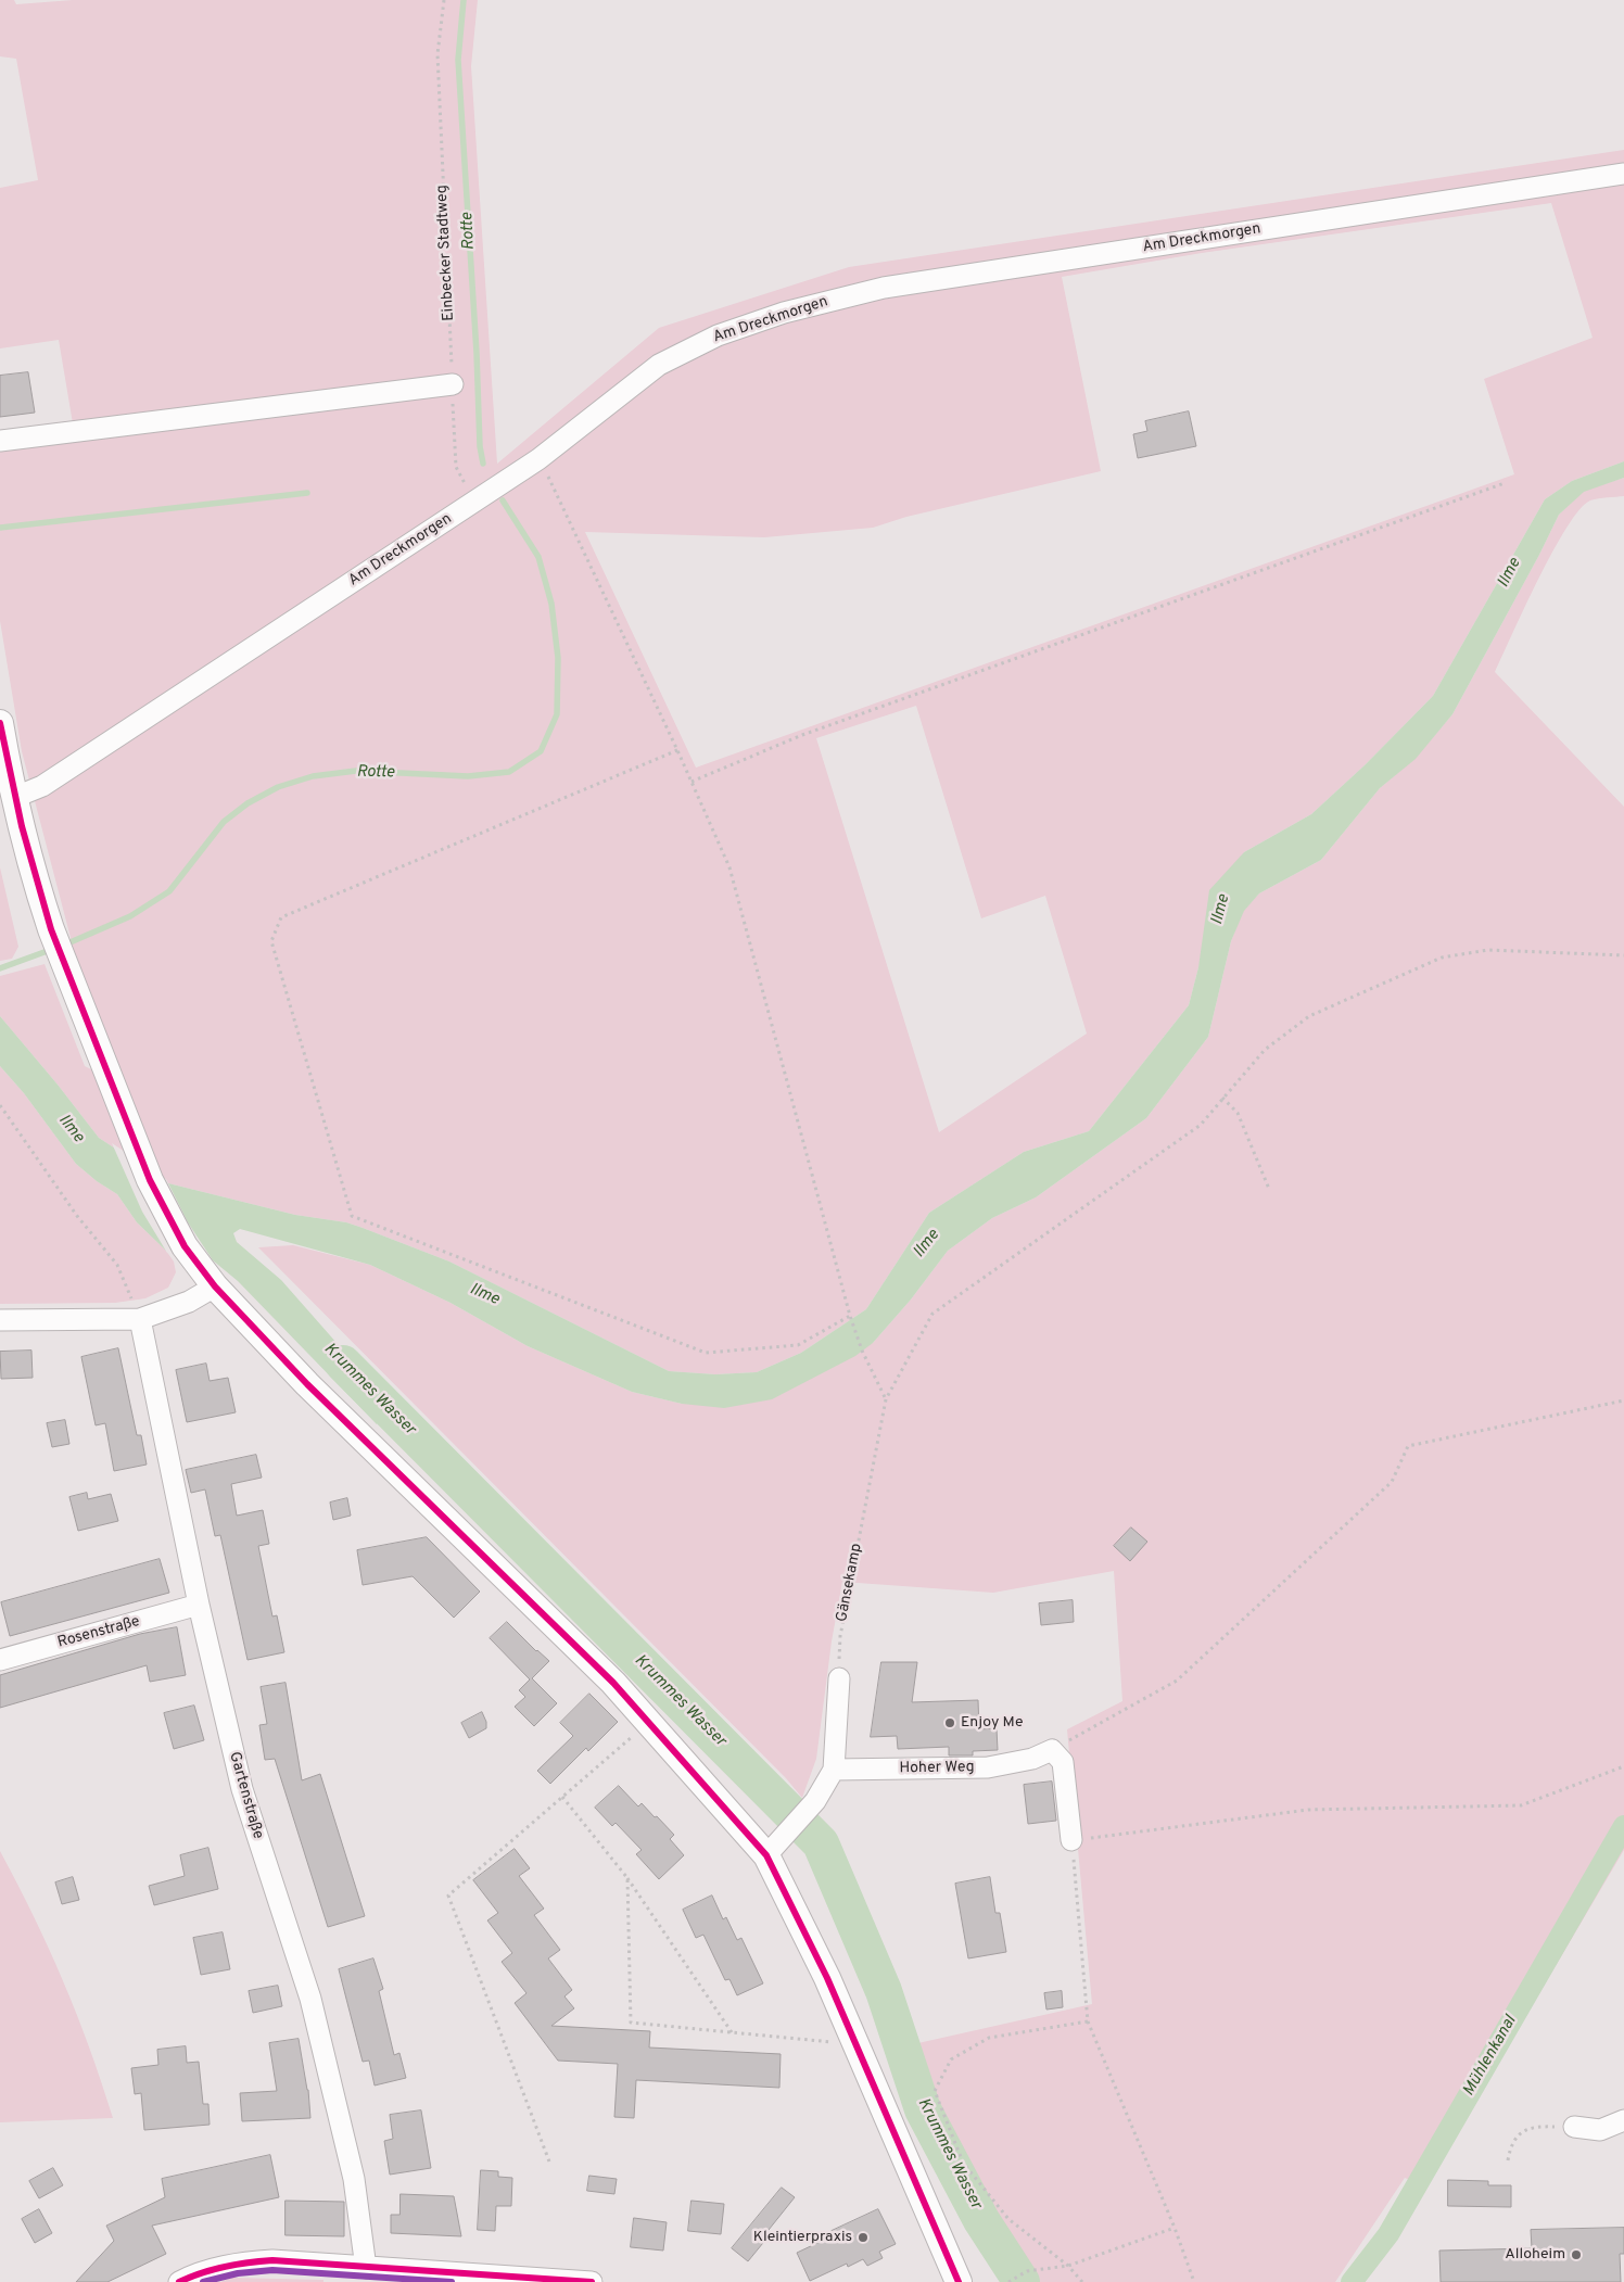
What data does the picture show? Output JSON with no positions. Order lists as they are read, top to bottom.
{
  "streets": {
    "street": [
      "Am Dreckmorgen",
      "Rosenstraße",
      "Hoher Weg",
      "Gartenstraße"
    ],
    "path": ["Einbecker Stadtweg", "Gänsekamp"]
  },
  "crossings": [
    ["Am Dreckmorgen", "Einbecker Stadtweg"],
    ["Rosenstraße", "Gartenstraße"]
  ],
  "water": [
    "Rotte",
    "Ilme",
    "Krummes Wasser",
    "Mühlenkanal"
  ],
  "places": ["Enjoy Me", "Kleintierpraxis", "Alloheim"]
}
